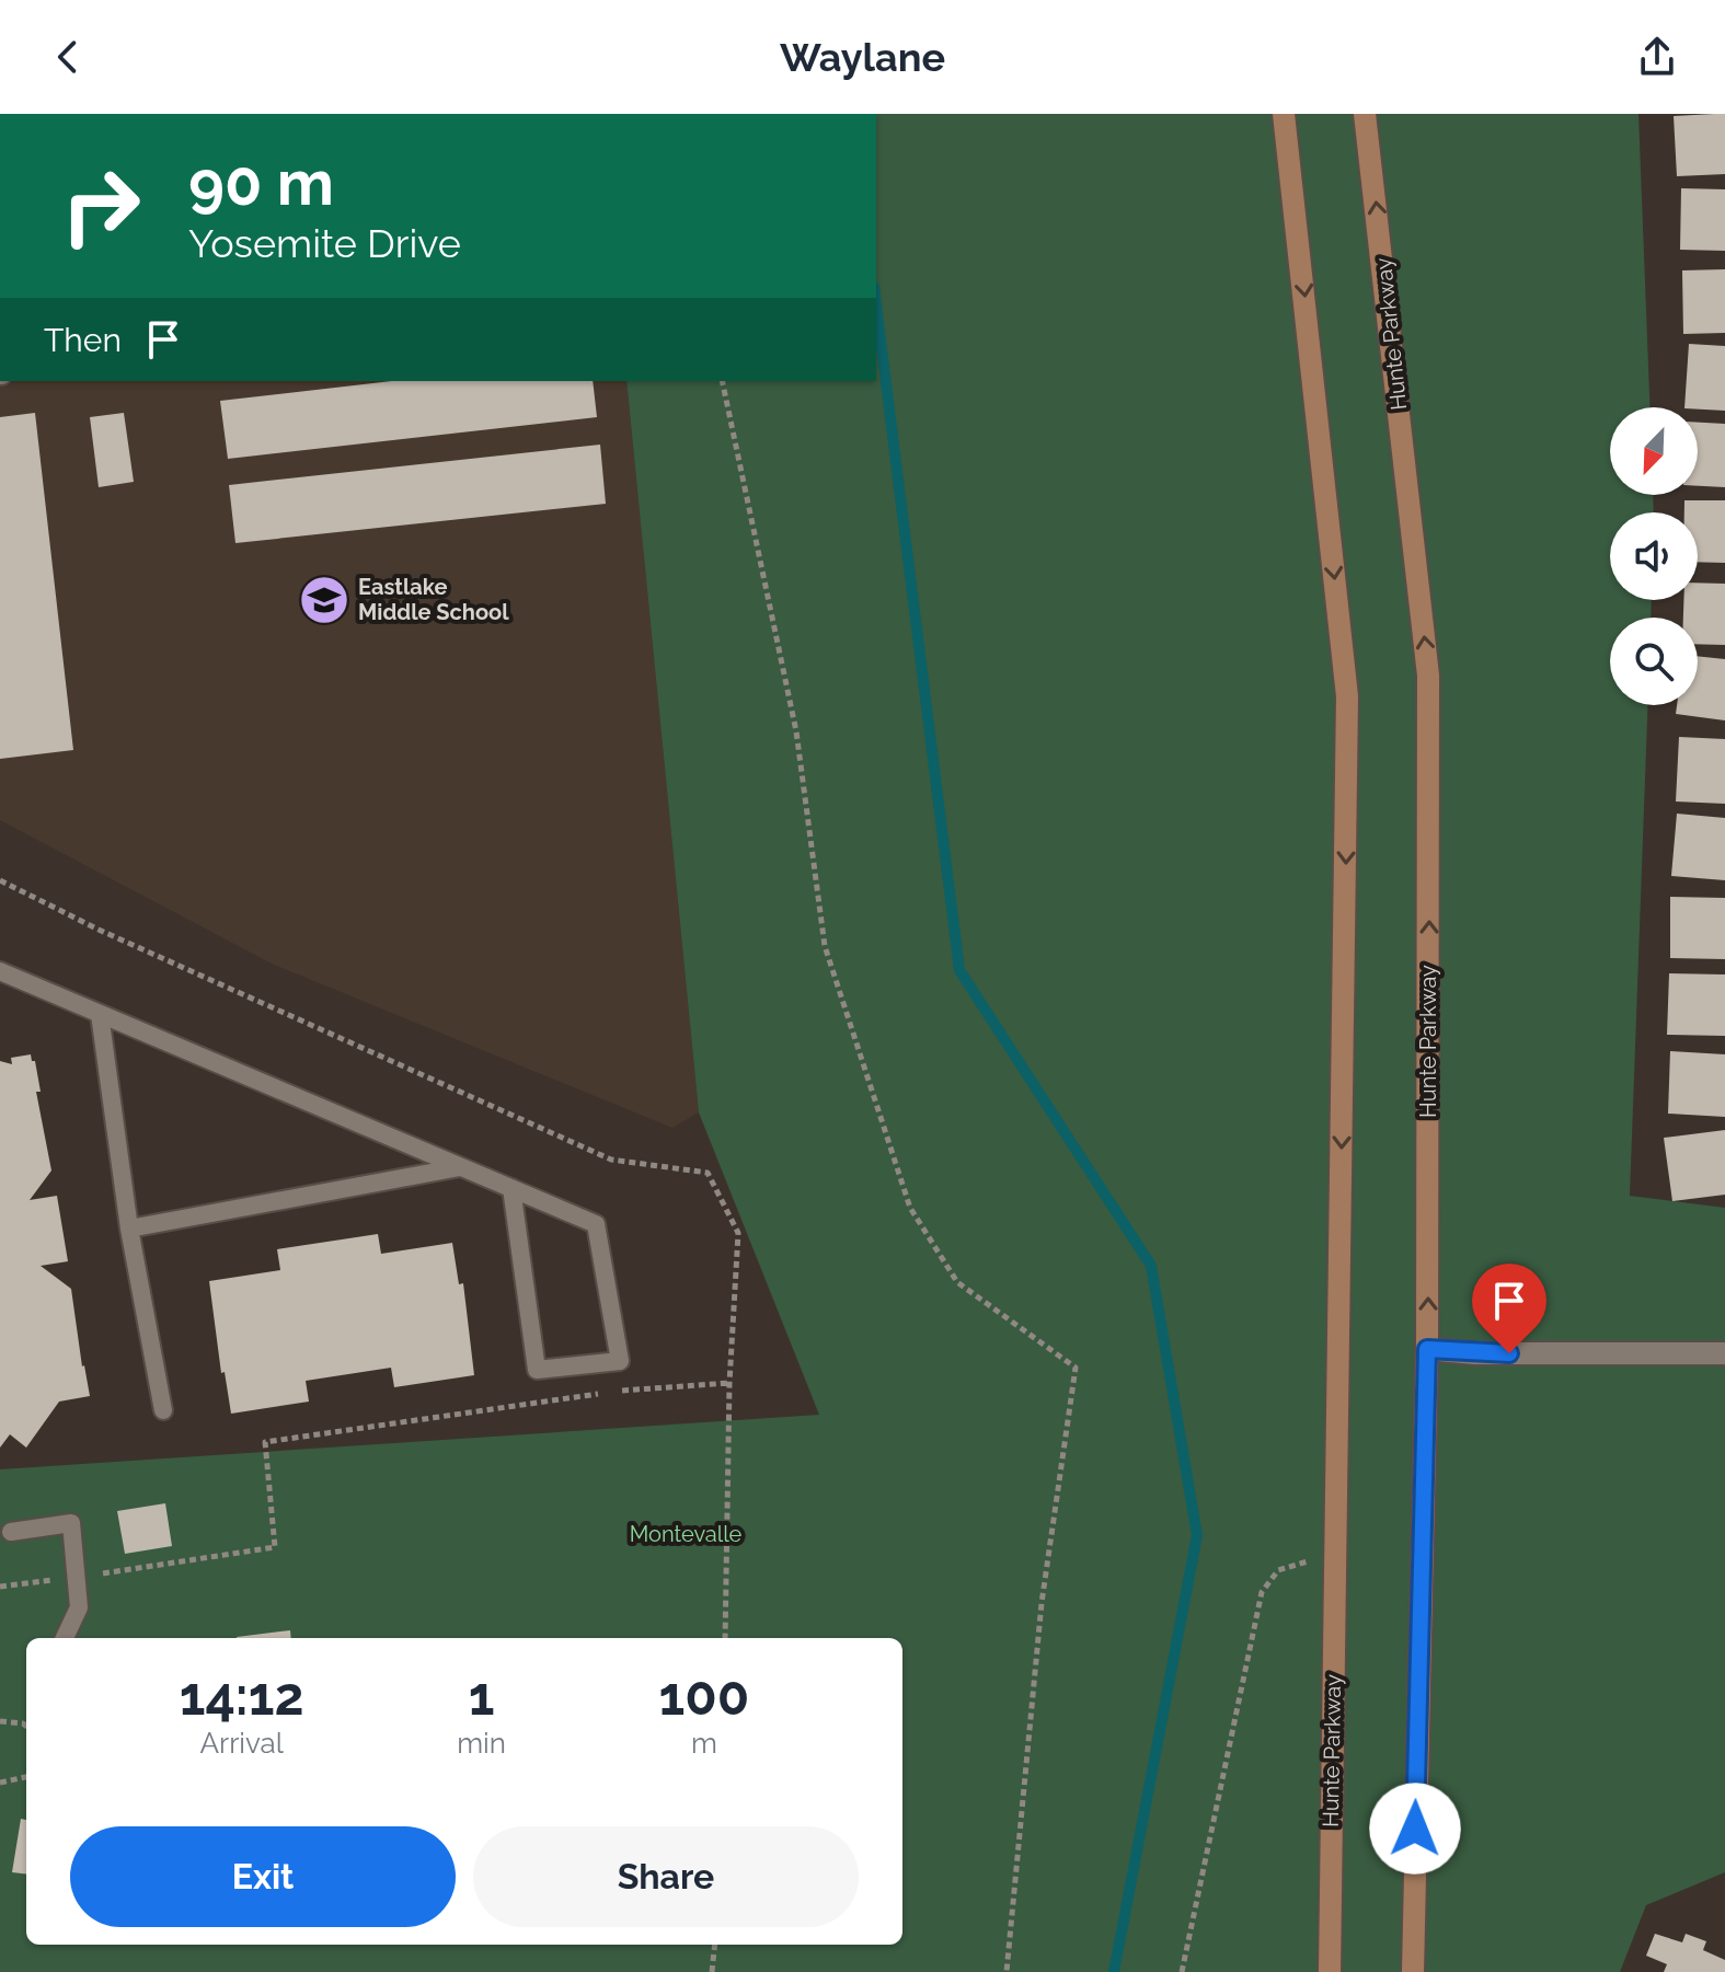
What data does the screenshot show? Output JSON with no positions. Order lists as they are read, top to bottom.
{
  "streets": {
    "main road": ["Hunte Parkway"]
  },
  "parks": ["Montevalle"],
  "places": {
    "school or university": ["Eastlake Middle School"]
  },
  "north": "bottom left",
  "page": {
    "header": "Waylane",
    "turn": ["90 m", "Yosemite Drive"],
    "then": "Then",
    "eta": [
      "14:12",
      "Arrival",
      "1",
      "min",
      "100",
      "m"
    ],
    "buttons": ["Exit", "Share"]
  }
}
